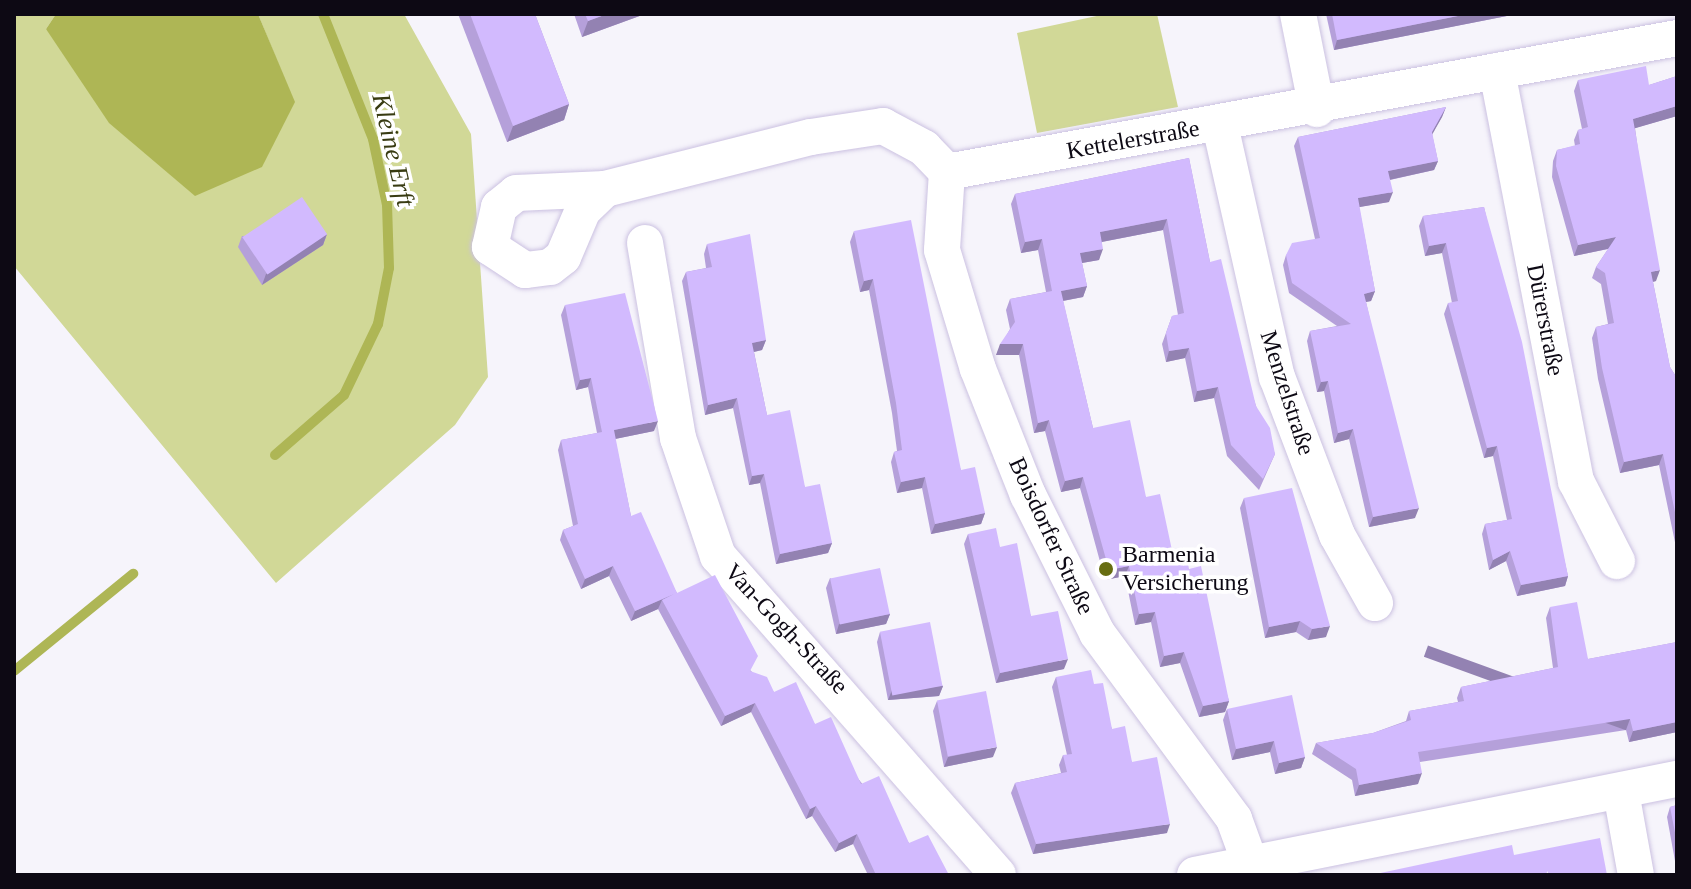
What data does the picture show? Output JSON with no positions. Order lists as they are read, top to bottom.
{
  "streets": {
    "street": [
      "Kettelerstraße",
      "Dürerstraße",
      "Menzelstraße",
      "Boisdorfer Straße",
      "Van-Gogh-Straße"
    ]
  },
  "crossings": [
    ["Kettelerstraße", "Dürerstraße"],
    ["Kettelerstraße", "Menzelstraße"],
    ["Kettelerstraße", "Boisdorfer Straße"]
  ],
  "water": ["Kleine Erft"],
  "places": ["Barmenia Versicherung"]
}
